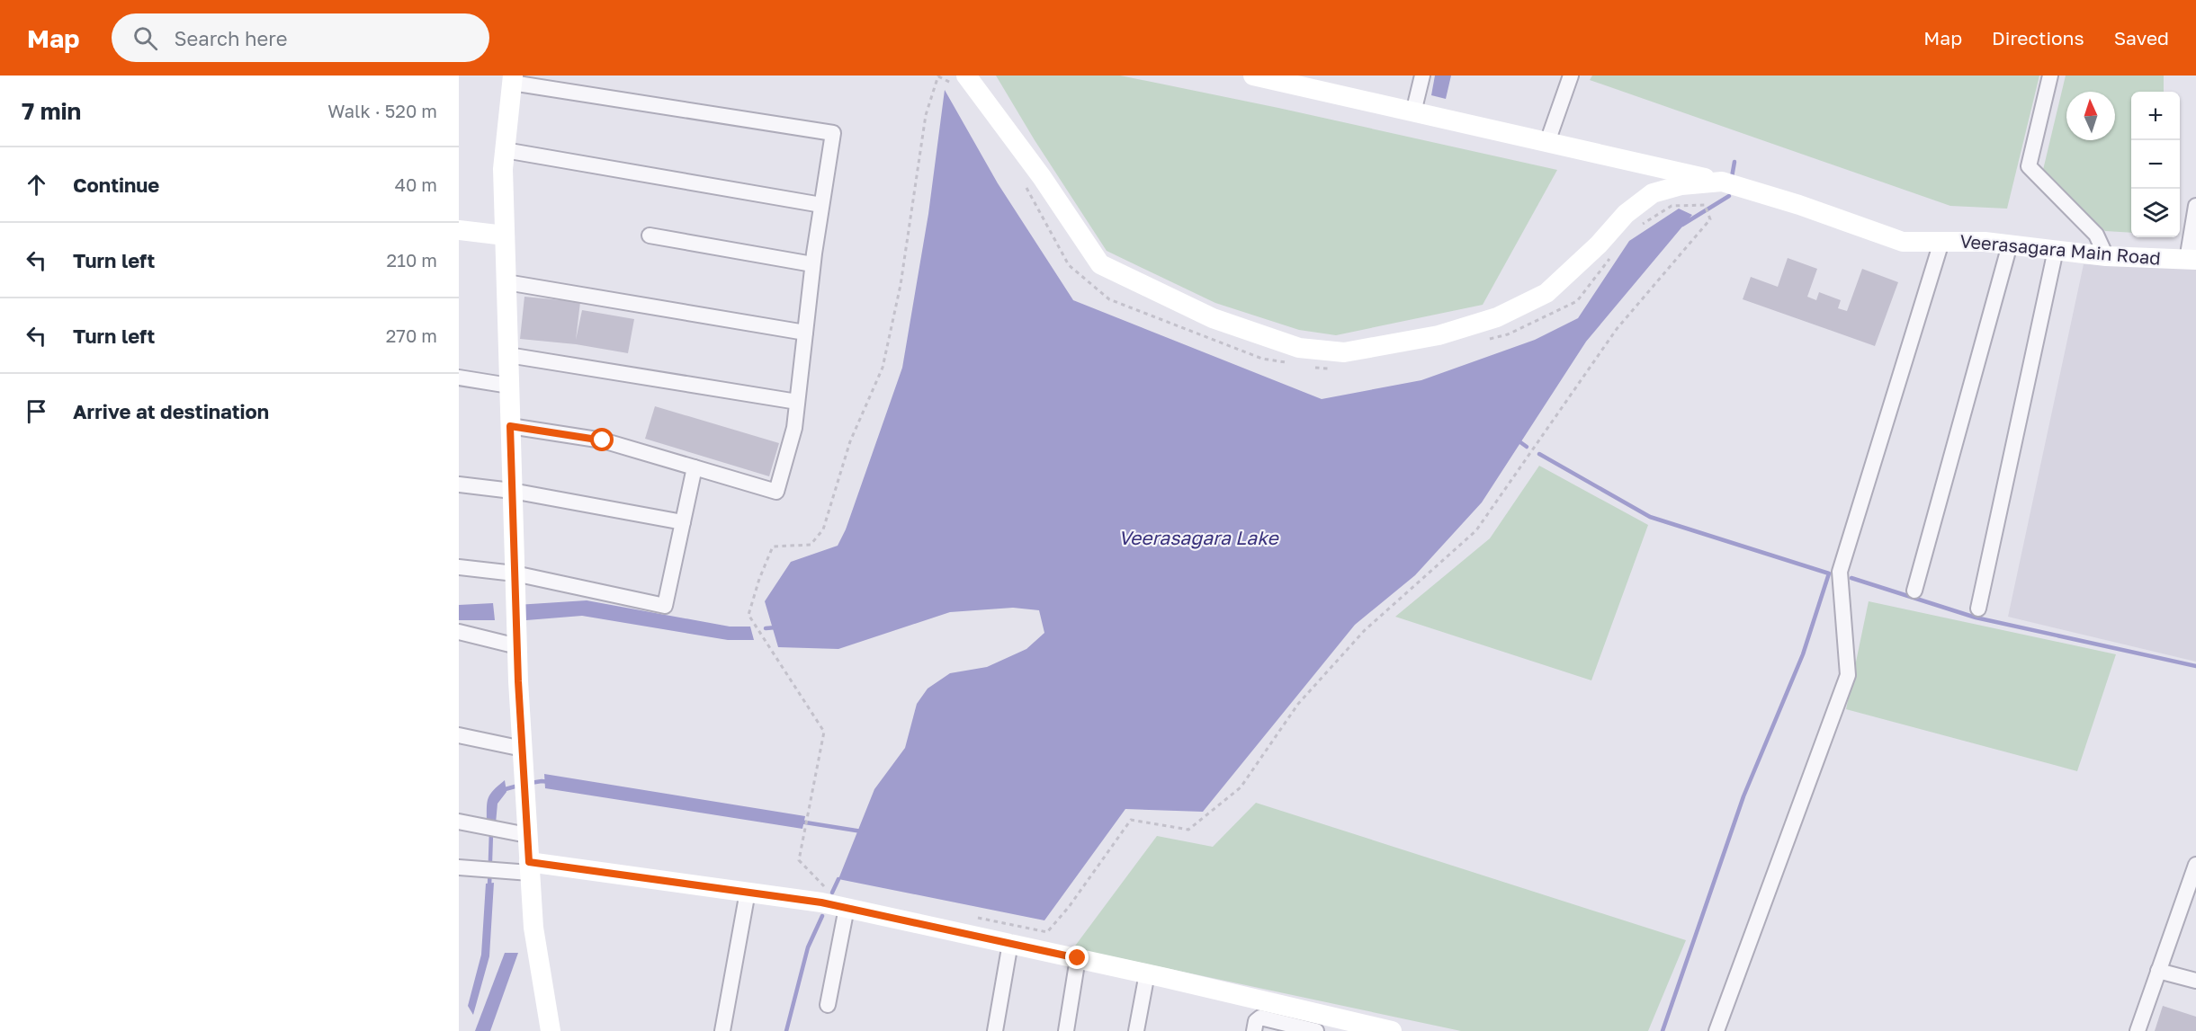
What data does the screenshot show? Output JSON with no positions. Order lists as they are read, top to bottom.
{
  "streets": {
    "street": ["Veerasagara Main Road"]
  },
  "water": ["Veerasagara Lake"],
  "north": "top",
  "page": {
    "header": "Map",
    "search": "Search here",
    "nav": ["Map", "Directions", "Saved"],
    "heading": ["7 min", "Walk · 520 m"],
    "map_buttons": ["+", "−"],
    "list": [
      ["Continue", "40 m"],
      ["Turn left", "210 m"],
      ["Turn left", "270 m"],
      "Arrive at destination"
    ]
  }
}
